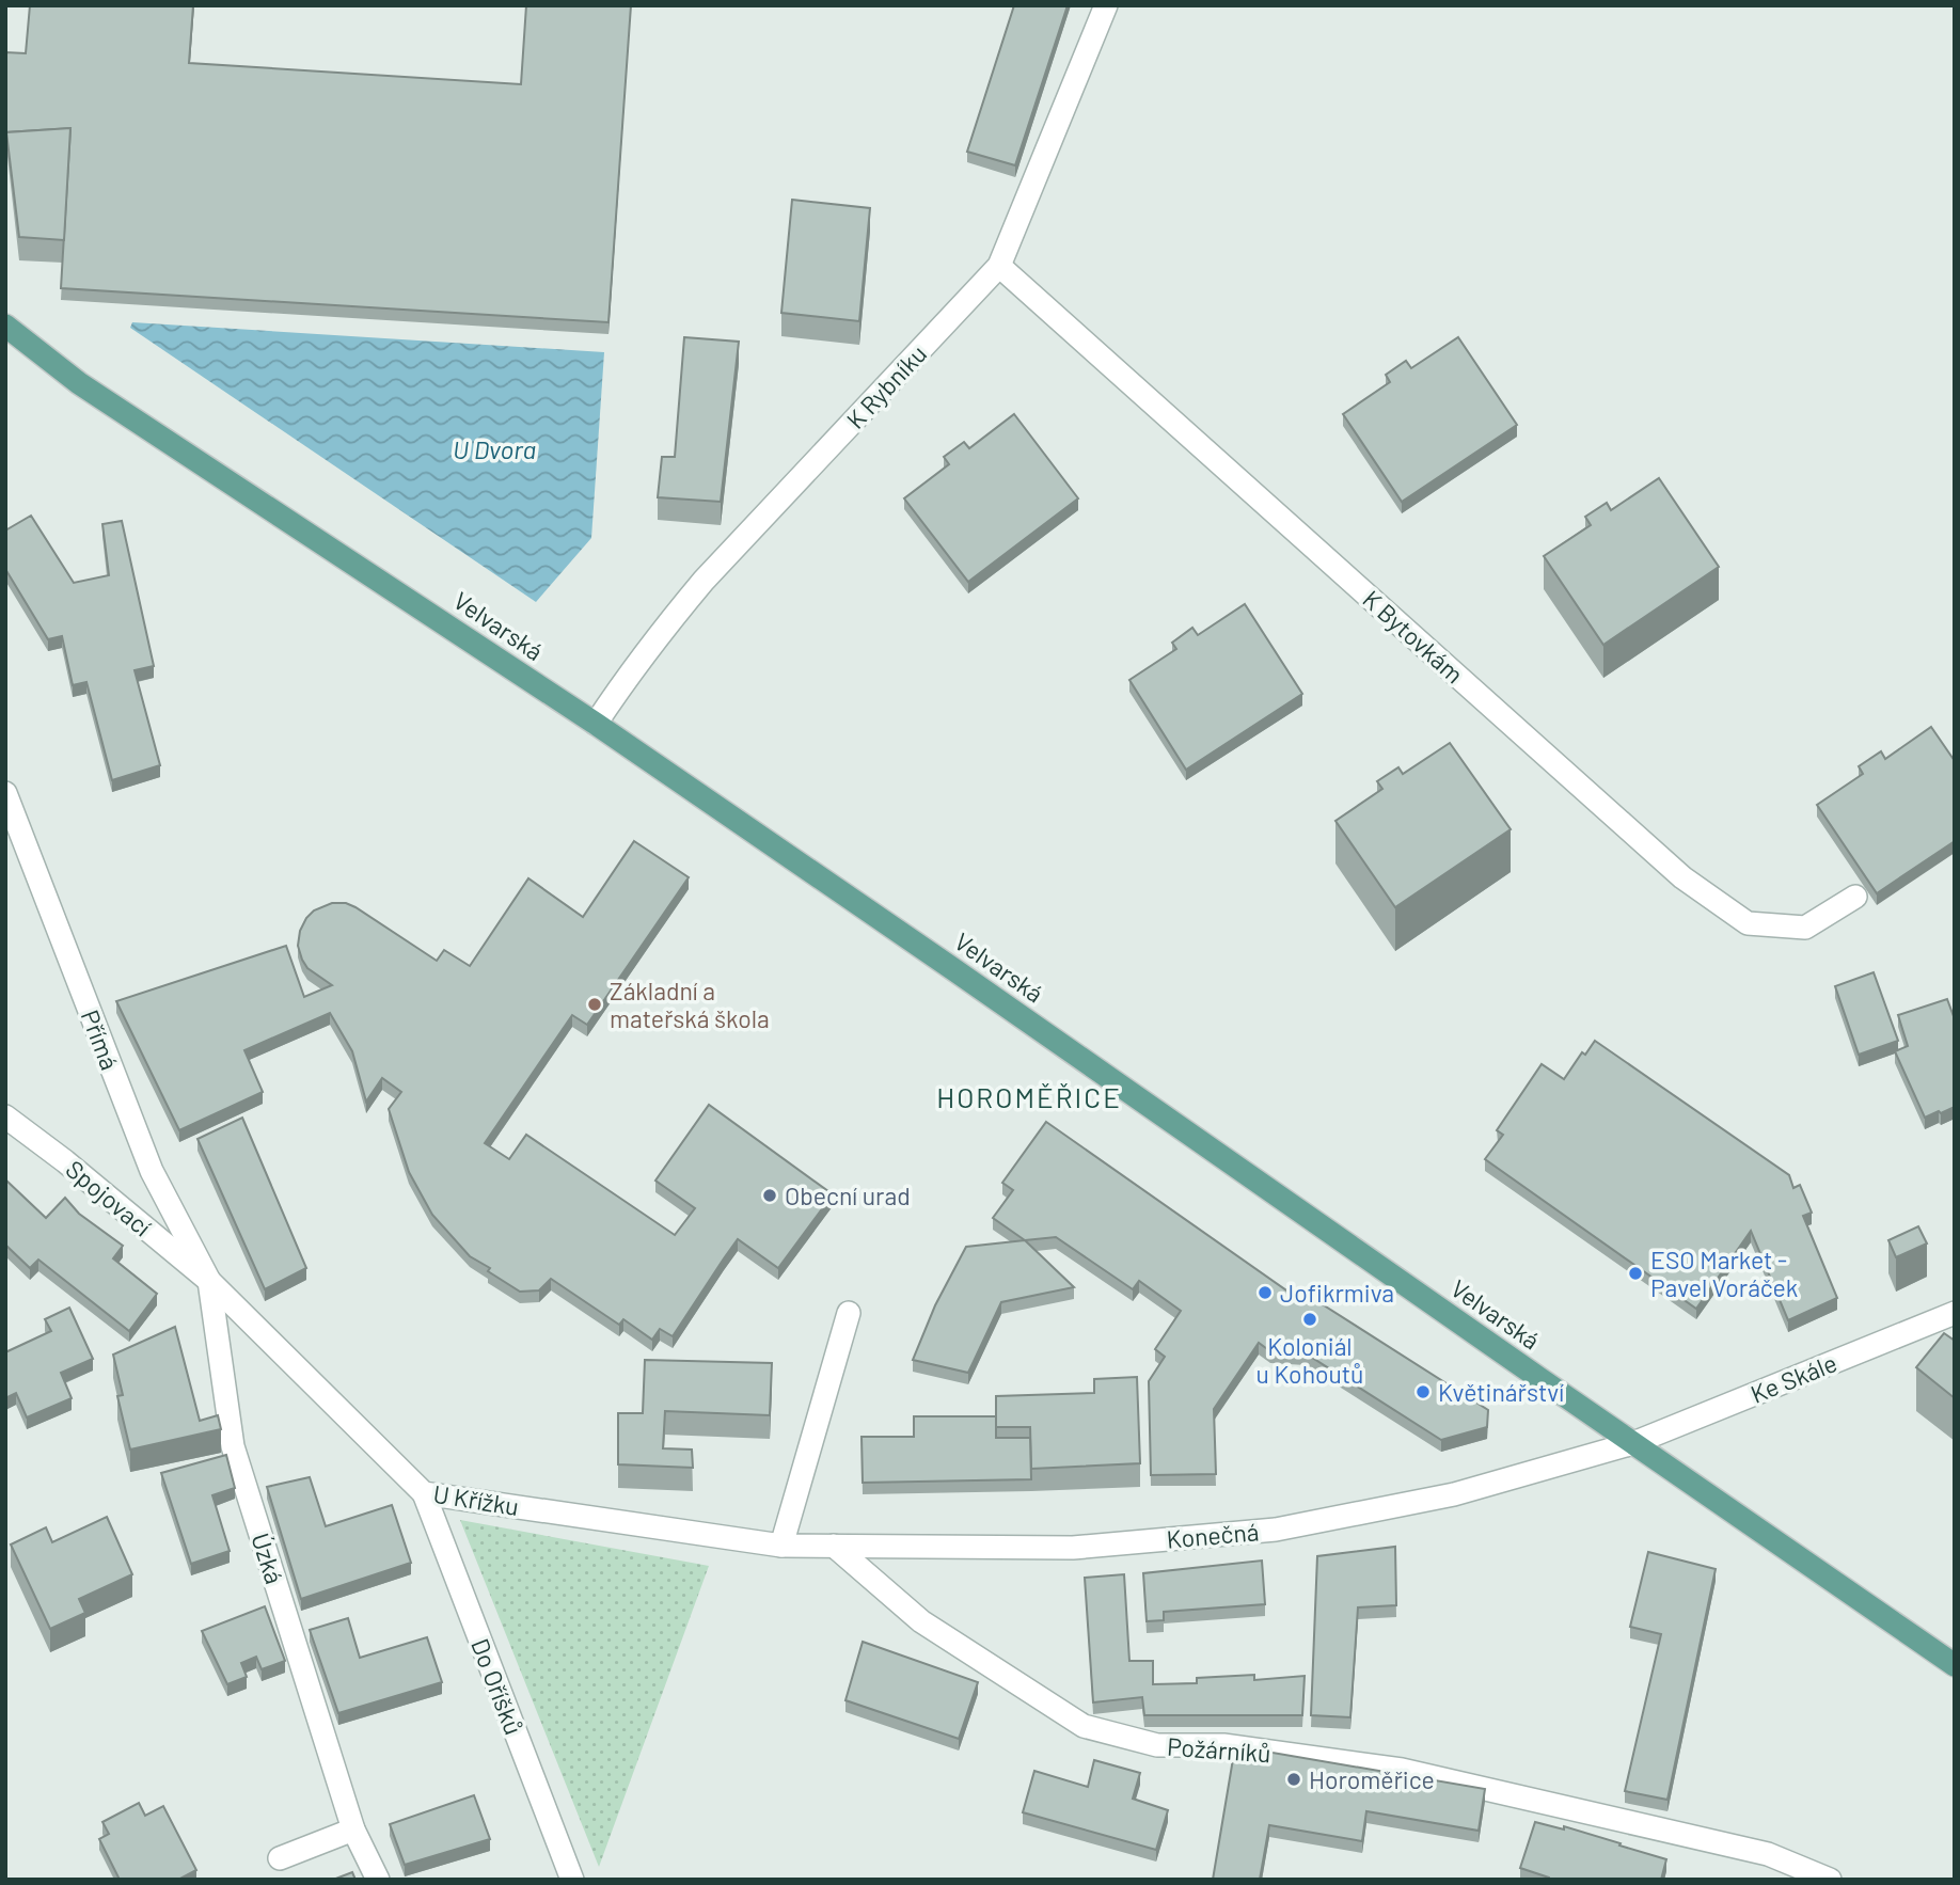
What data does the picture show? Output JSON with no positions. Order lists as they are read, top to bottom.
{
  "streets": {
    "main road": ["Velvarská"],
    "street": [
      "K Rybníku",
      "K Bytovkám",
      "Přímá",
      "Spojovací",
      "Ke Skále",
      "U Křížku",
      "Konečná",
      "Úzká",
      "Do Oříšků",
      "Požárníků"
    ]
  },
  "crossings": [
    ["K Rybníku", "Velvarská"],
    ["K Rybníku", "K Bytovkám"],
    ["Velvarská", "Ke Skále"],
    ["Velvarská", "Konečná"],
    ["Přímá", "Spojovací"],
    ["Přímá", "U Křížku"],
    ["Přímá", "Úzká"],
    ["Spojovací", "U Křížku"],
    ["Spojovací", "Úzká"],
    ["Ke Skále", "Konečná"],
    ["U Křížku", "Konečná"],
    ["U Křížku", "Úzká"],
    ["U Křížku", "Do Oříšků"],
    ["Konečná", "Požárníků"]
  ],
  "districts": ["HOROMĚŘICE"],
  "water": ["U Dvora"],
  "places": [
    "Základní a mateřská škola",
    "Obecní urad",
    "ESO Market - Pavel Voráček",
    "Jofikrmiva",
    "Koloniál u Kohoutů",
    "Květinářství",
    "Horoměřice"
  ]
}
